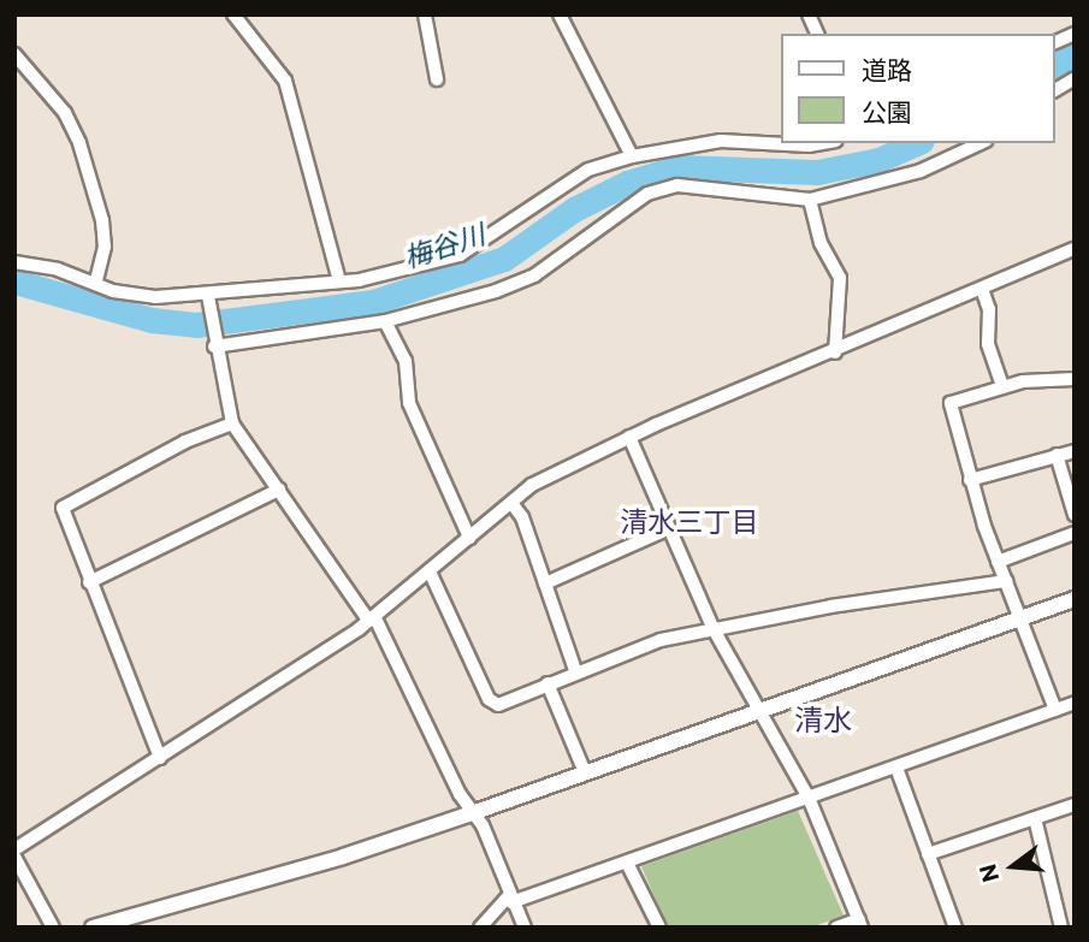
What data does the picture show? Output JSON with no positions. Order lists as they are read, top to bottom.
{
  "districts": ["清水三丁目", "清水"],
  "water": ["梅谷川"],
  "legend": ["道路", "公園"],
  "north": "left"
}
